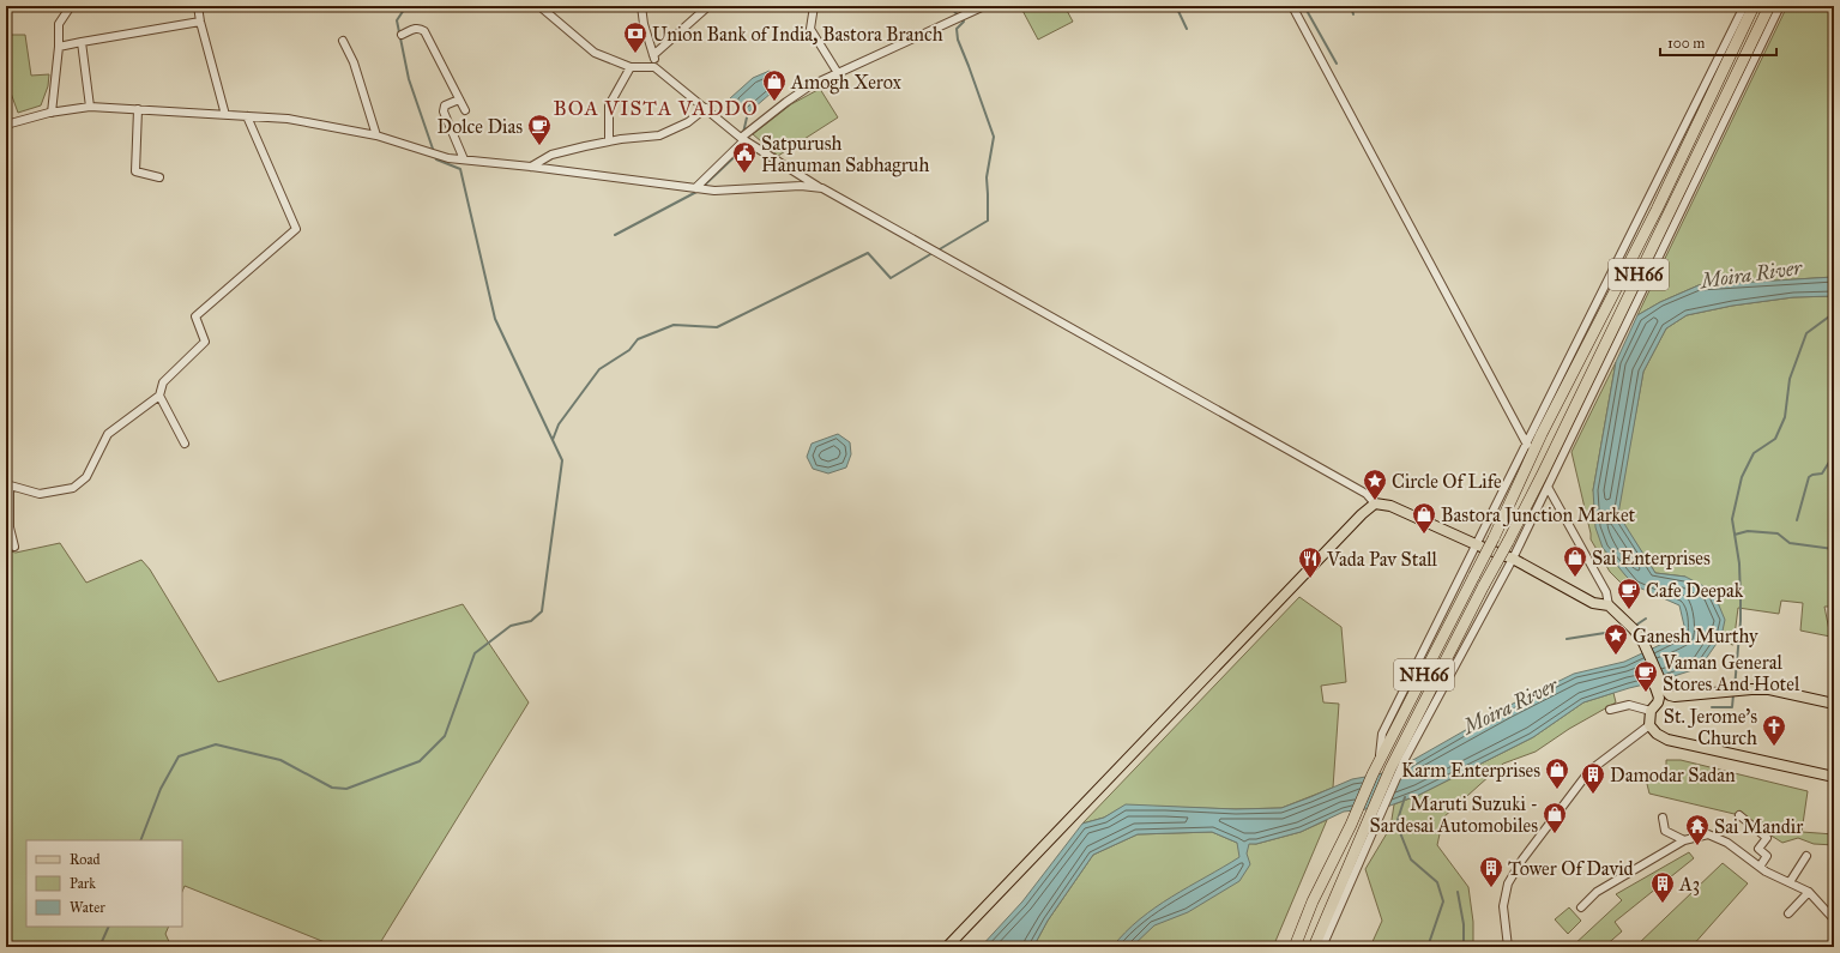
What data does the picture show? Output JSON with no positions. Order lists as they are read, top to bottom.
{
  "streets": {
    "highway": ["NH66"]
  },
  "districts": ["BOA VISTA VADDO"],
  "water": ["Moira River"],
  "places": {
    "bank": ["Union Bank of India, Bastora Branch"],
    "shop": [
      "Amogh Xerox",
      "Bastora Junction Market",
      "Sai Enterprises",
      "Karm Enterprises",
      "Maruti Suzuki - Sardesai Automobiles"
    ],
    "cafe": ["Dolce Dias", "Cafe Deepak", "Vaman General Stores And Hotel"],
    "public building": ["Satpurush Hanuman Sabhagruh"],
    "place": ["Circle Of Life", "Ganesh Murthy"],
    "restaurant": ["Vada Pav Stall"],
    "church": ["St. Jerome's Church"],
    "building": ["Damodar Sadan", "Tower Of David", "A3"],
    "temple": ["Sai Mandir"]
  },
  "legend": ["Road", "Park", "Water"],
  "scale_bar": "100 m"
}
